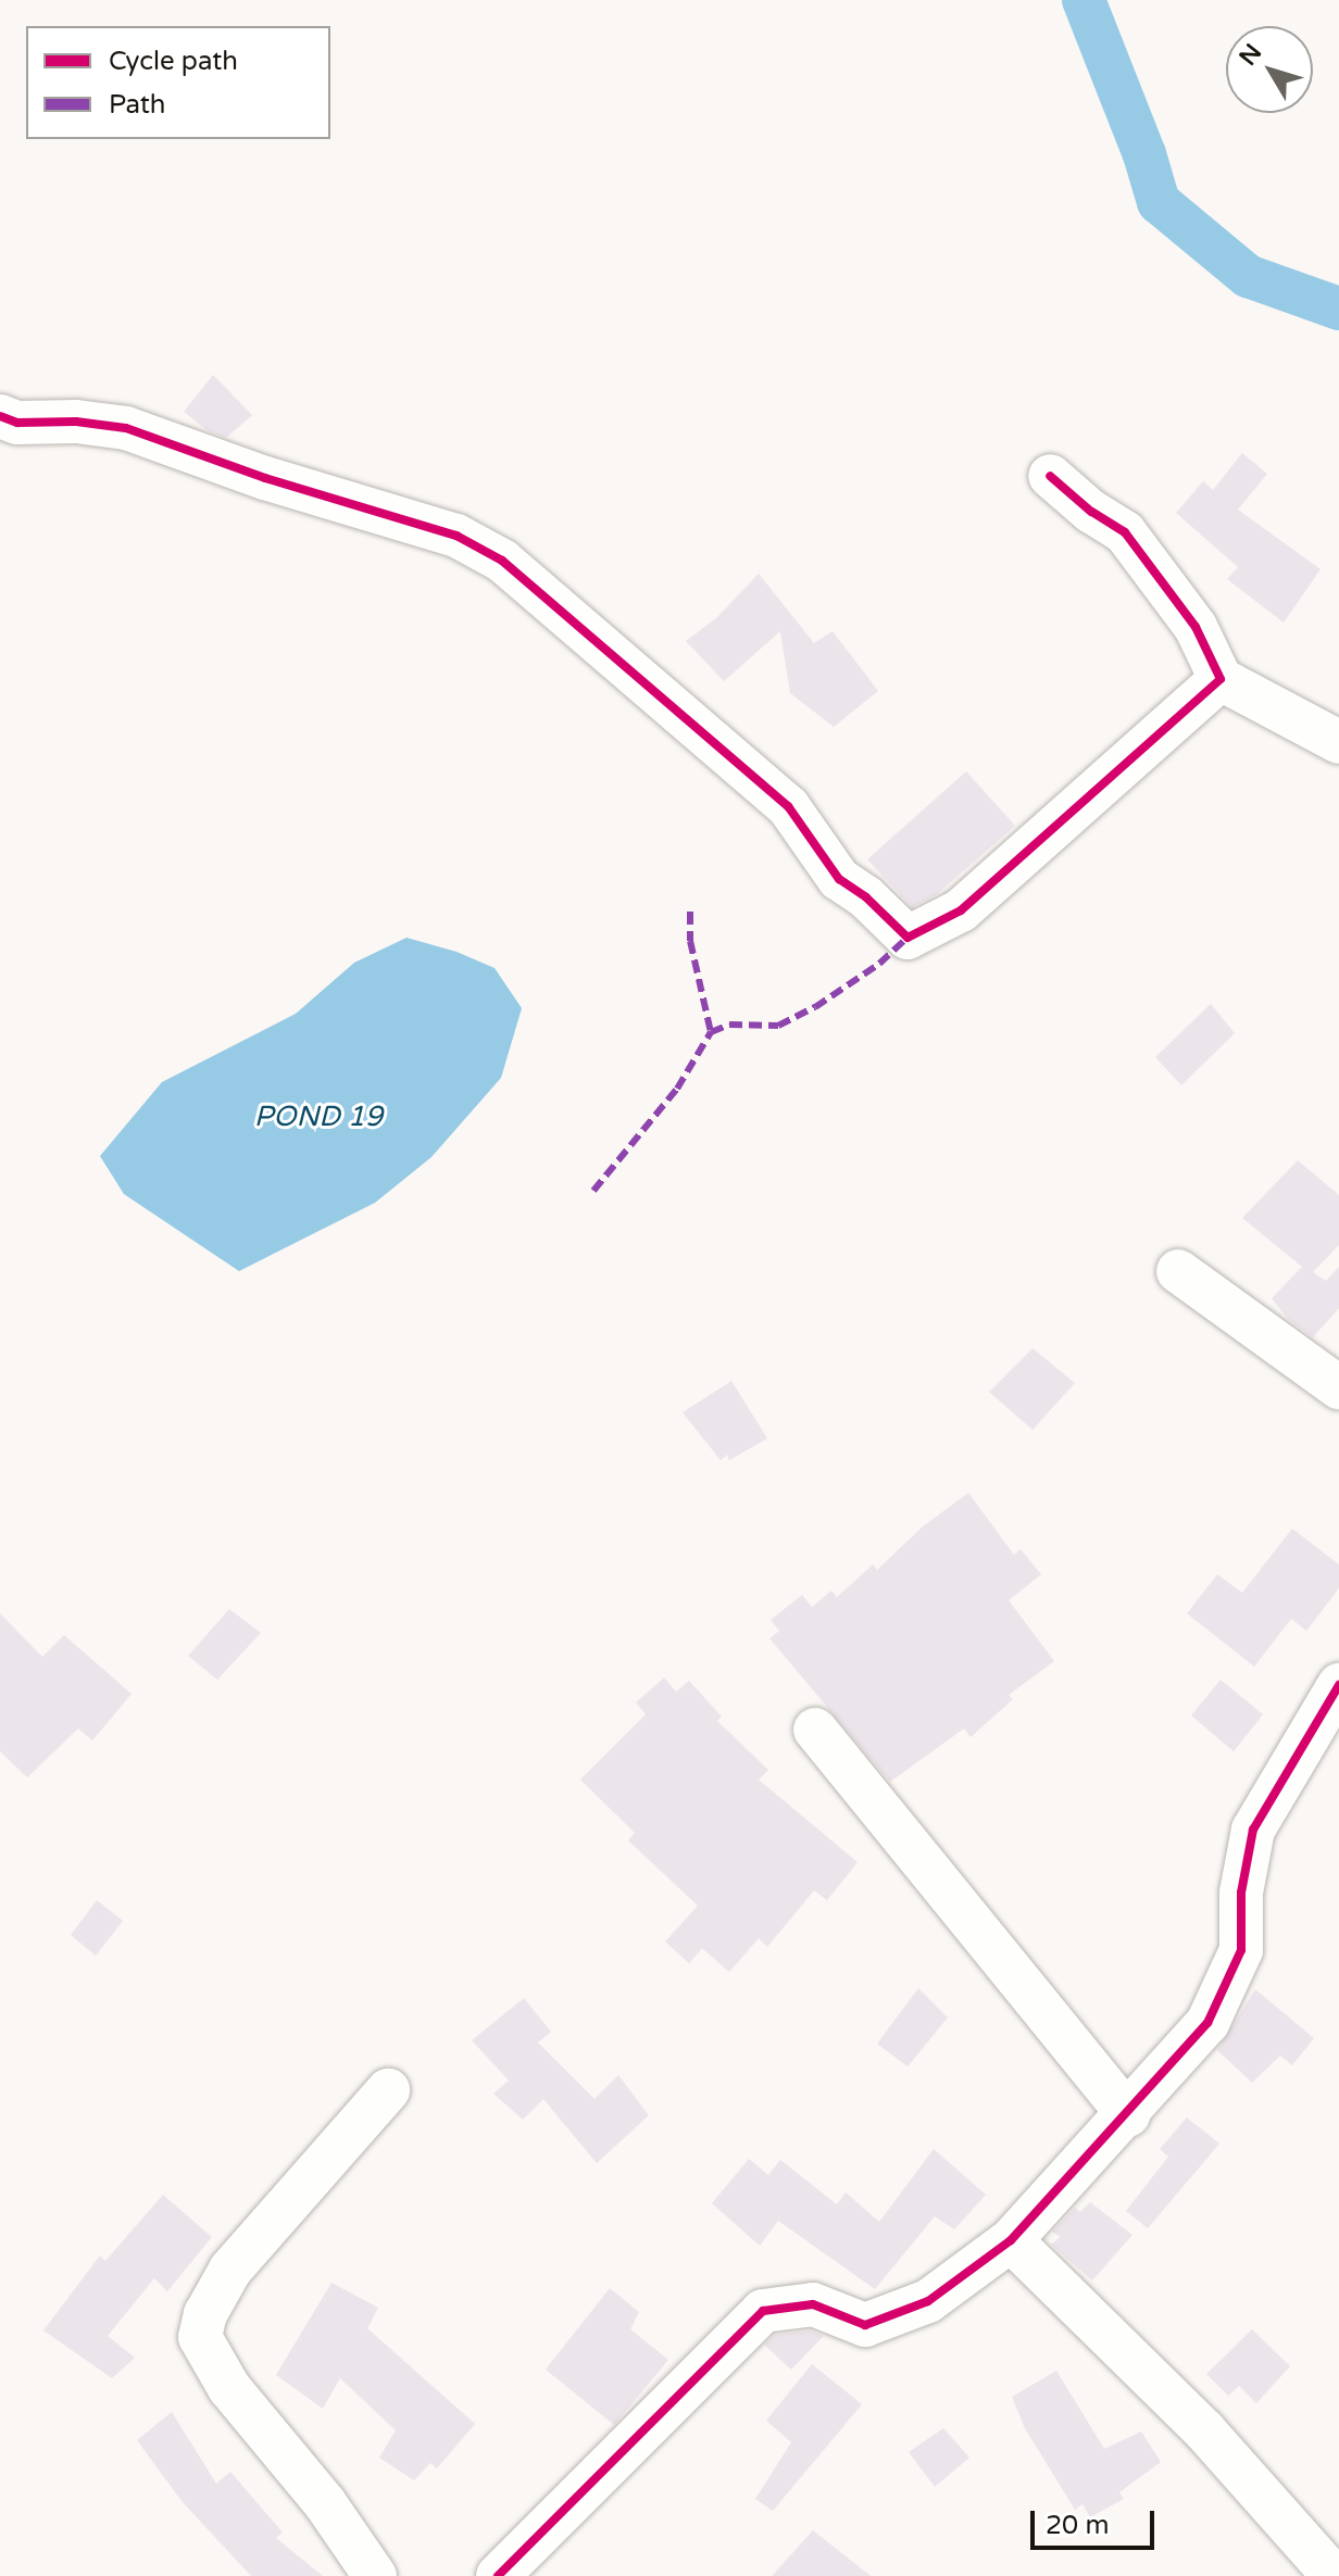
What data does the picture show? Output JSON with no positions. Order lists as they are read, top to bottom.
{
  "water": ["POND 19"],
  "legend": ["Cycle path", "Path"],
  "scale_bar": "20 m",
  "north": "top left"
}
